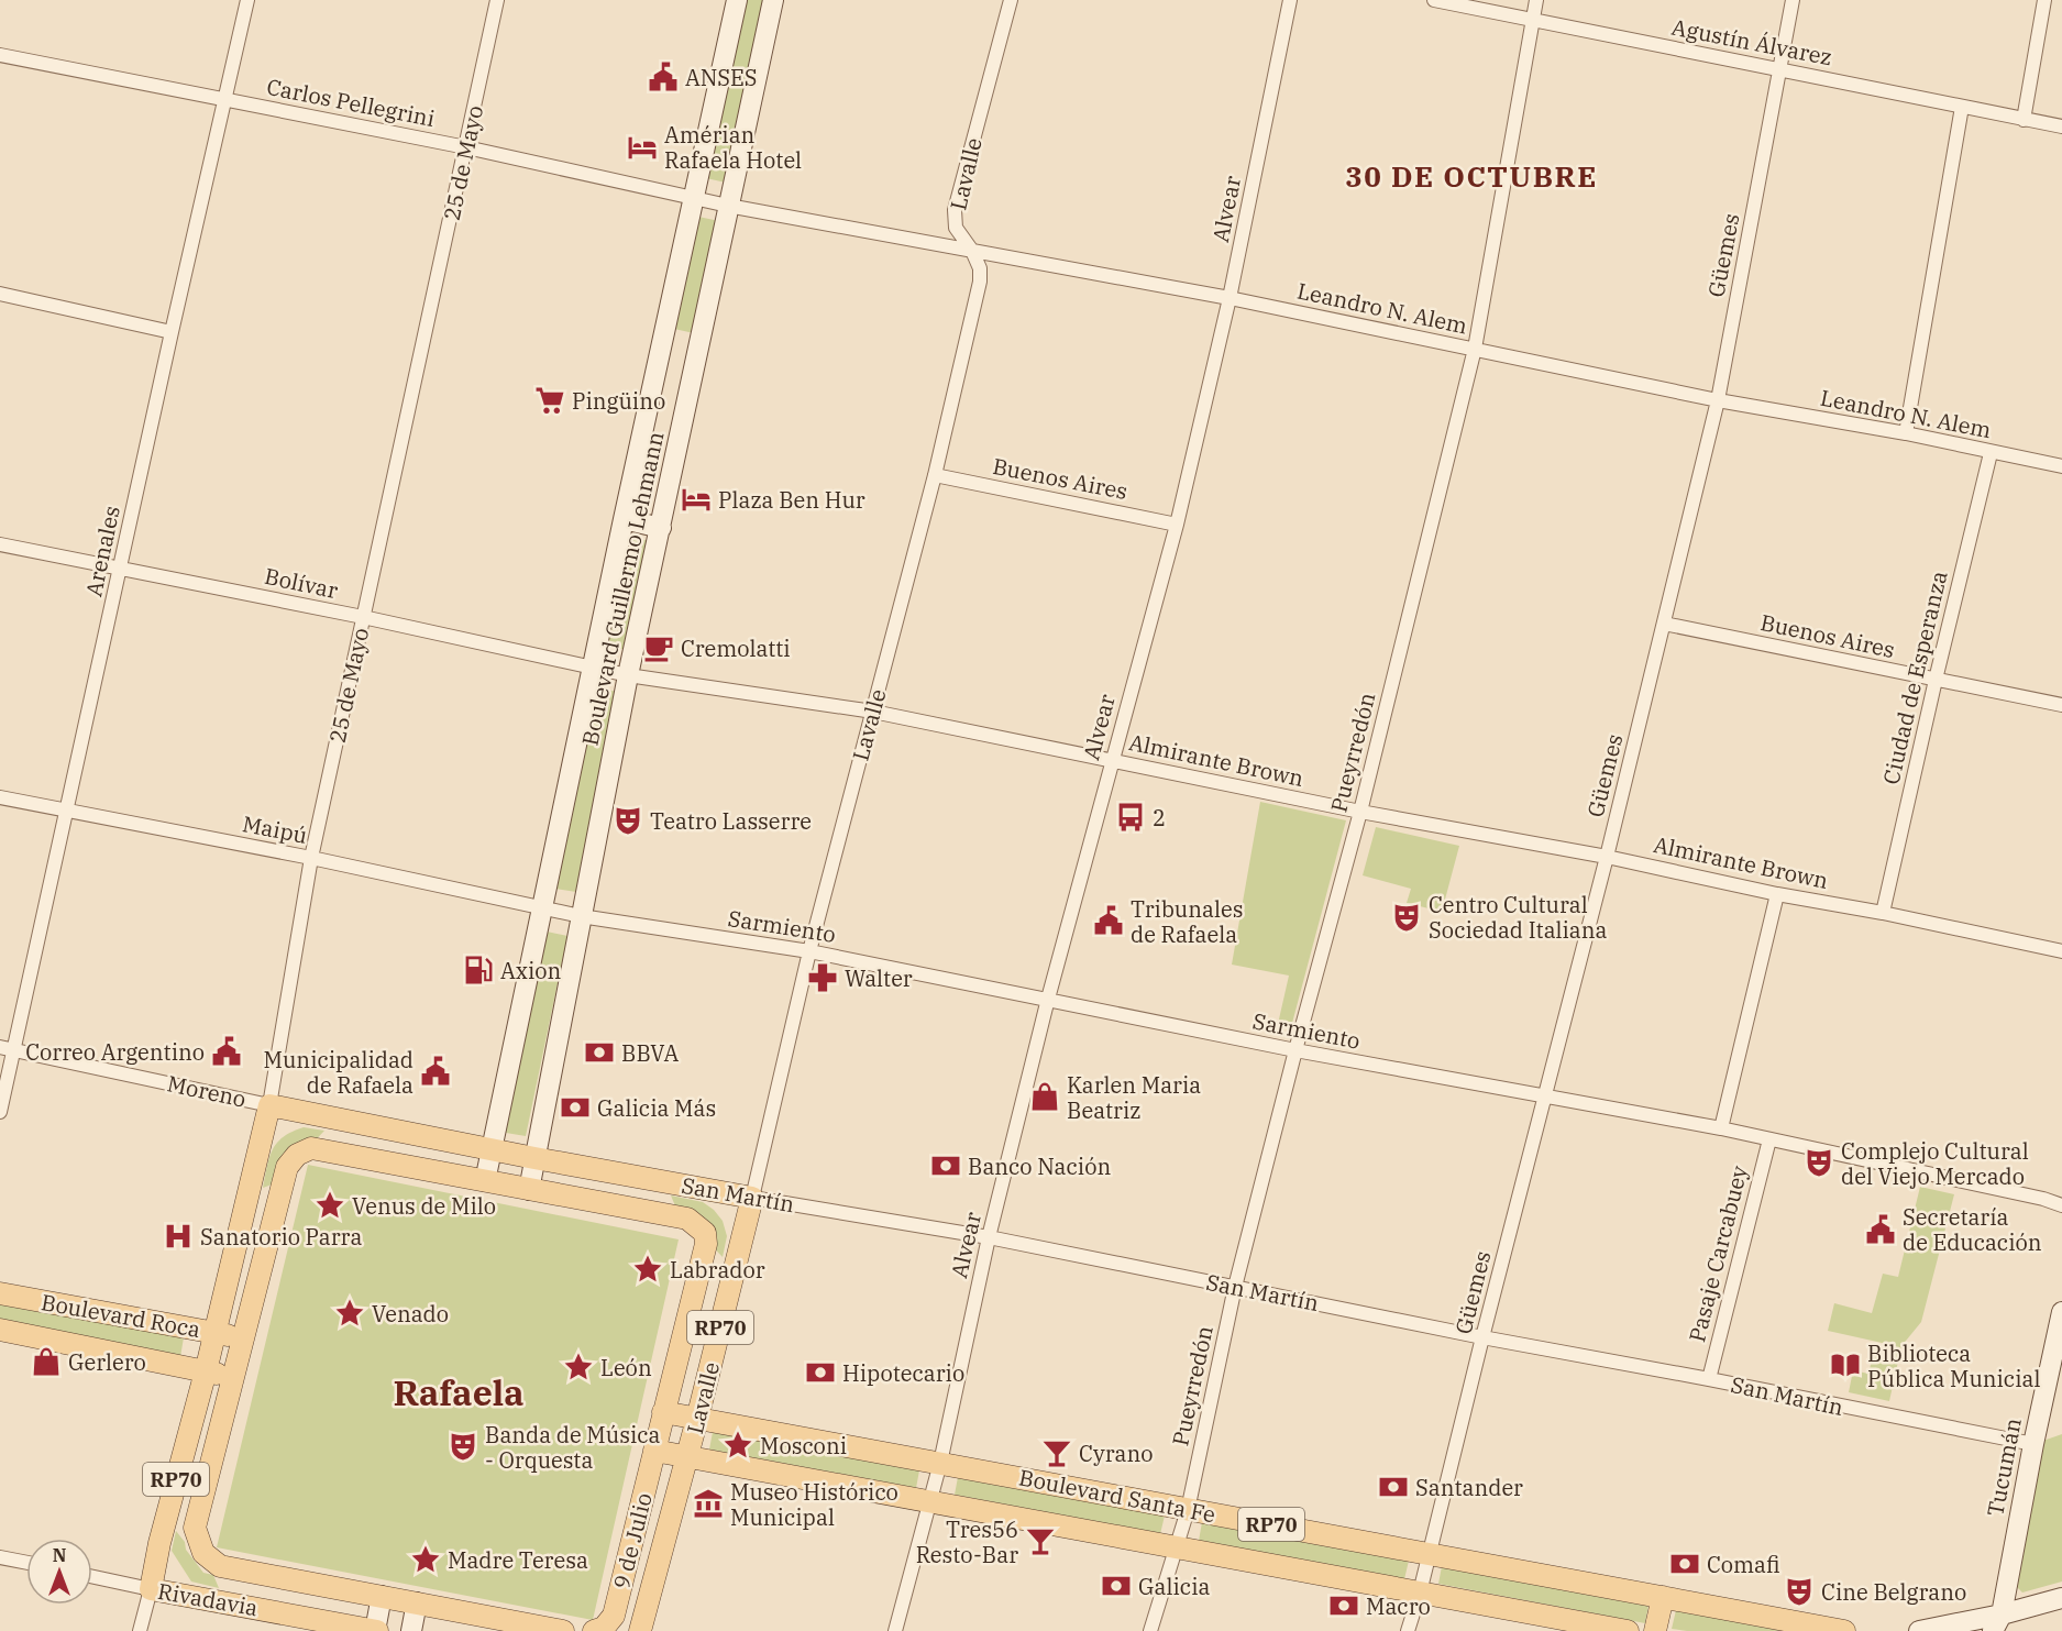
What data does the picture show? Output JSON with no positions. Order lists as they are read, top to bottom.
{
  "streets": {
    "main road": [
      "25 de Mayo",
      "Lavalle",
      "Boulevard Guillermo Lehmann",
      "Moreno",
      "San Martín",
      "Boulevard Roca",
      "RP70",
      "Tucumán",
      "Boulevard Santa Fe",
      "9 de Julio",
      "Rivadavia"
    ],
    "street": [
      "Agustín Álvarez",
      "Carlos Pellegrini",
      "Alvear",
      "Güemes",
      "Leandro N. Alem",
      "Buenos Aires",
      "Arenales",
      "Bolívar",
      "Ciudad de Esperanza",
      "Pueyrredón",
      "Almirante Brown",
      "Maipú",
      "Sarmiento",
      "Pasaje Carcabuey"
    ]
  },
  "crossings": [
    ["Agustín Álvarez", "Güemes"],
    ["Agustín Álvarez", "Pueyrredón"],
    ["Carlos Pellegrini", "25 de Mayo"],
    ["Carlos Pellegrini", "Leandro N. Alem"],
    ["Carlos Pellegrini", "Arenales"],
    ["Carlos Pellegrini", "Boulevard Guillermo Lehmann"],
    ["25 de Mayo", "Bolívar"],
    ["25 de Mayo", "Maipú"],
    ["25 de Mayo", "Moreno"],
    ["25 de Mayo", "Boulevard Roca"],
    ["25 de Mayo", "RP70"],
    ["Lavalle", "Leandro N. Alem"],
    ["Lavalle", "Buenos Aires"],
    ["Lavalle", "Almirante Brown"],
    ["Lavalle", "Sarmiento"],
    ["Lavalle", "San Martín"],
    ["Lavalle", "Boulevard Santa Fe"],
    ["Lavalle", "9 de Julio"],
    ["Alvear", "Leandro N. Alem"],
    ["Alvear", "Buenos Aires"],
    ["Alvear", "Almirante Brown"],
    ["Alvear", "Sarmiento"],
    ["Alvear", "San Martín"],
    ["Alvear", "Boulevard Santa Fe"],
    ["Güemes", "Leandro N. Alem"],
    ["Güemes", "Buenos Aires"],
    ["Güemes", "Almirante Brown"],
    ["Güemes", "Sarmiento"],
    ["Güemes", "San Martín"],
    ["Güemes", "Boulevard Santa Fe"],
    ["Leandro N. Alem", "Boulevard Guillermo Lehmann"],
    ["Leandro N. Alem", "Ciudad de Esperanza"],
    ["Leandro N. Alem", "Pueyrredón"],
    ["Buenos Aires", "Ciudad de Esperanza"],
    ["Arenales", "Bolívar"],
    ["Arenales", "Maipú"],
    ["Arenales", "Moreno"],
    ["Bolívar", "Boulevard Guillermo Lehmann"],
    ["Bolívar", "Almirante Brown"],
    ["Boulevard Guillermo Lehmann", "Almirante Brown"],
    ["Boulevard Guillermo Lehmann", "Maipú"],
    ["Boulevard Guillermo Lehmann", "Sarmiento"],
    ["Boulevard Guillermo Lehmann", "Moreno"],
    ["Boulevard Guillermo Lehmann", "San Martín"],
    ["Ciudad de Esperanza", "Almirante Brown"],
    ["Pueyrredón", "Almirante Brown"],
    ["Pueyrredón", "Sarmiento"],
    ["Pueyrredón", "San Martín"],
    ["Pueyrredón", "Boulevard Santa Fe"],
    ["Maipú", "Sarmiento"],
    ["Sarmiento", "Pasaje Carcabuey"],
    ["Moreno", "San Martín"],
    ["San Martín", "Pasaje Carcabuey"],
    ["San Martín", "Tucumán"],
    ["Boulevard Roca", "RP70"],
    ["Boulevard Roca", "Rivadavia"],
    ["RP70", "Rivadavia"],
    ["Boulevard Santa Fe", "9 de Julio"]
  ],
  "districts": ["30 DE OCTUBRE", "Rafaela"],
  "places": {
    "public building": [
      "ANSES",
      "Tribunales de Rafaela",
      "Correo Argentino",
      "Municipalidad de Rafaela",
      "Secretaría de Educación"
    ],
    "hotel": ["Amérian Rafaela Hotel", "Plaza Ben Hur"],
    "supermarket": ["Pingüino"],
    "cafe": ["Cremolatti"],
    "bus stop": ["2"],
    "theatre": [
      "Teatro Lasserre",
      "Centro Cultural Sociedad Italiana",
      "Complejo Cultural del Viejo Mercado",
      "Banda de Música - Orquesta",
      "Cine Belgrano"
    ],
    "fuel station": ["Axion"],
    "pharmacy": ["Walter"],
    "bank": [
      "BBVA",
      "Galicia Más",
      "Banco Nación",
      "Hipotecario",
      "Santander",
      "Comafi",
      "Galicia",
      "Macro"
    ],
    "shop": ["Karlen Maria Beatriz", "Gerlero"],
    "place": [
      "Venus de Milo",
      "Labrador",
      "Venado",
      "León",
      "Mosconi",
      "Madre Teresa"
    ],
    "hospital": ["Sanatorio Parra"],
    "library": ["Biblioteca Pública Municial"],
    "bar": ["Cyrano", "Tres56 Resto-Bar"],
    "museum": ["Museo Histórico Municipal"]
  },
  "north": "top"
}
